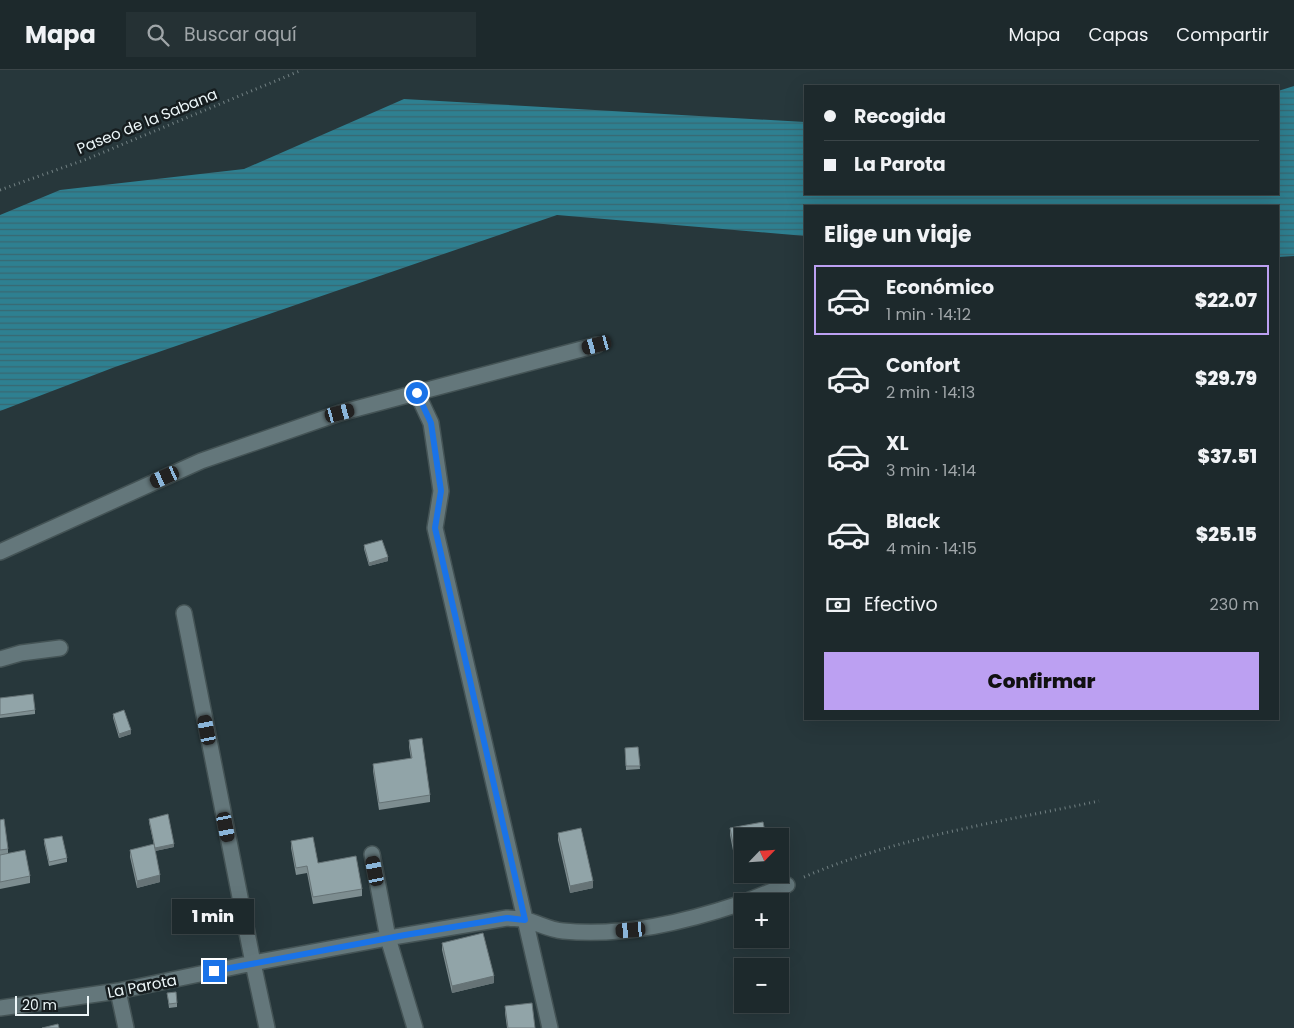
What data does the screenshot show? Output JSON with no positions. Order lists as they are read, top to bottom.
{
  "streets": {
    "street": ["La Parota"],
    "path": ["Paseo de la Sabana"]
  },
  "scale_bar": "20 m",
  "north": "top right",
  "page": {
    "header": "Mapa",
    "search": "Buscar aquí",
    "nav": ["Mapa", "Capas", "Compartir"],
    "banner": ["Recogida", "La Parota"],
    "heading": "Elige un viaje",
    "list": [
      {
        "name": "Económico",
        "note": "1 min · 14:12",
        "value": "$22.07"
      },
      {
        "name": "Confort",
        "note": "2 min · 14:13",
        "value": "$29.79"
      },
      {
        "name": "XL",
        "note": "3 min · 14:14",
        "value": "$37.51"
      },
      {
        "name": "Black",
        "note": "4 min · 14:15",
        "value": "$25.15"
      }
    ],
    "pay": ["Efectivo", "230 m"],
    "buttons": "Confirmar",
    "map_buttons": ["+", "−"],
    "bubble": "1 min",
    "scale": "20 m"
  }
}
